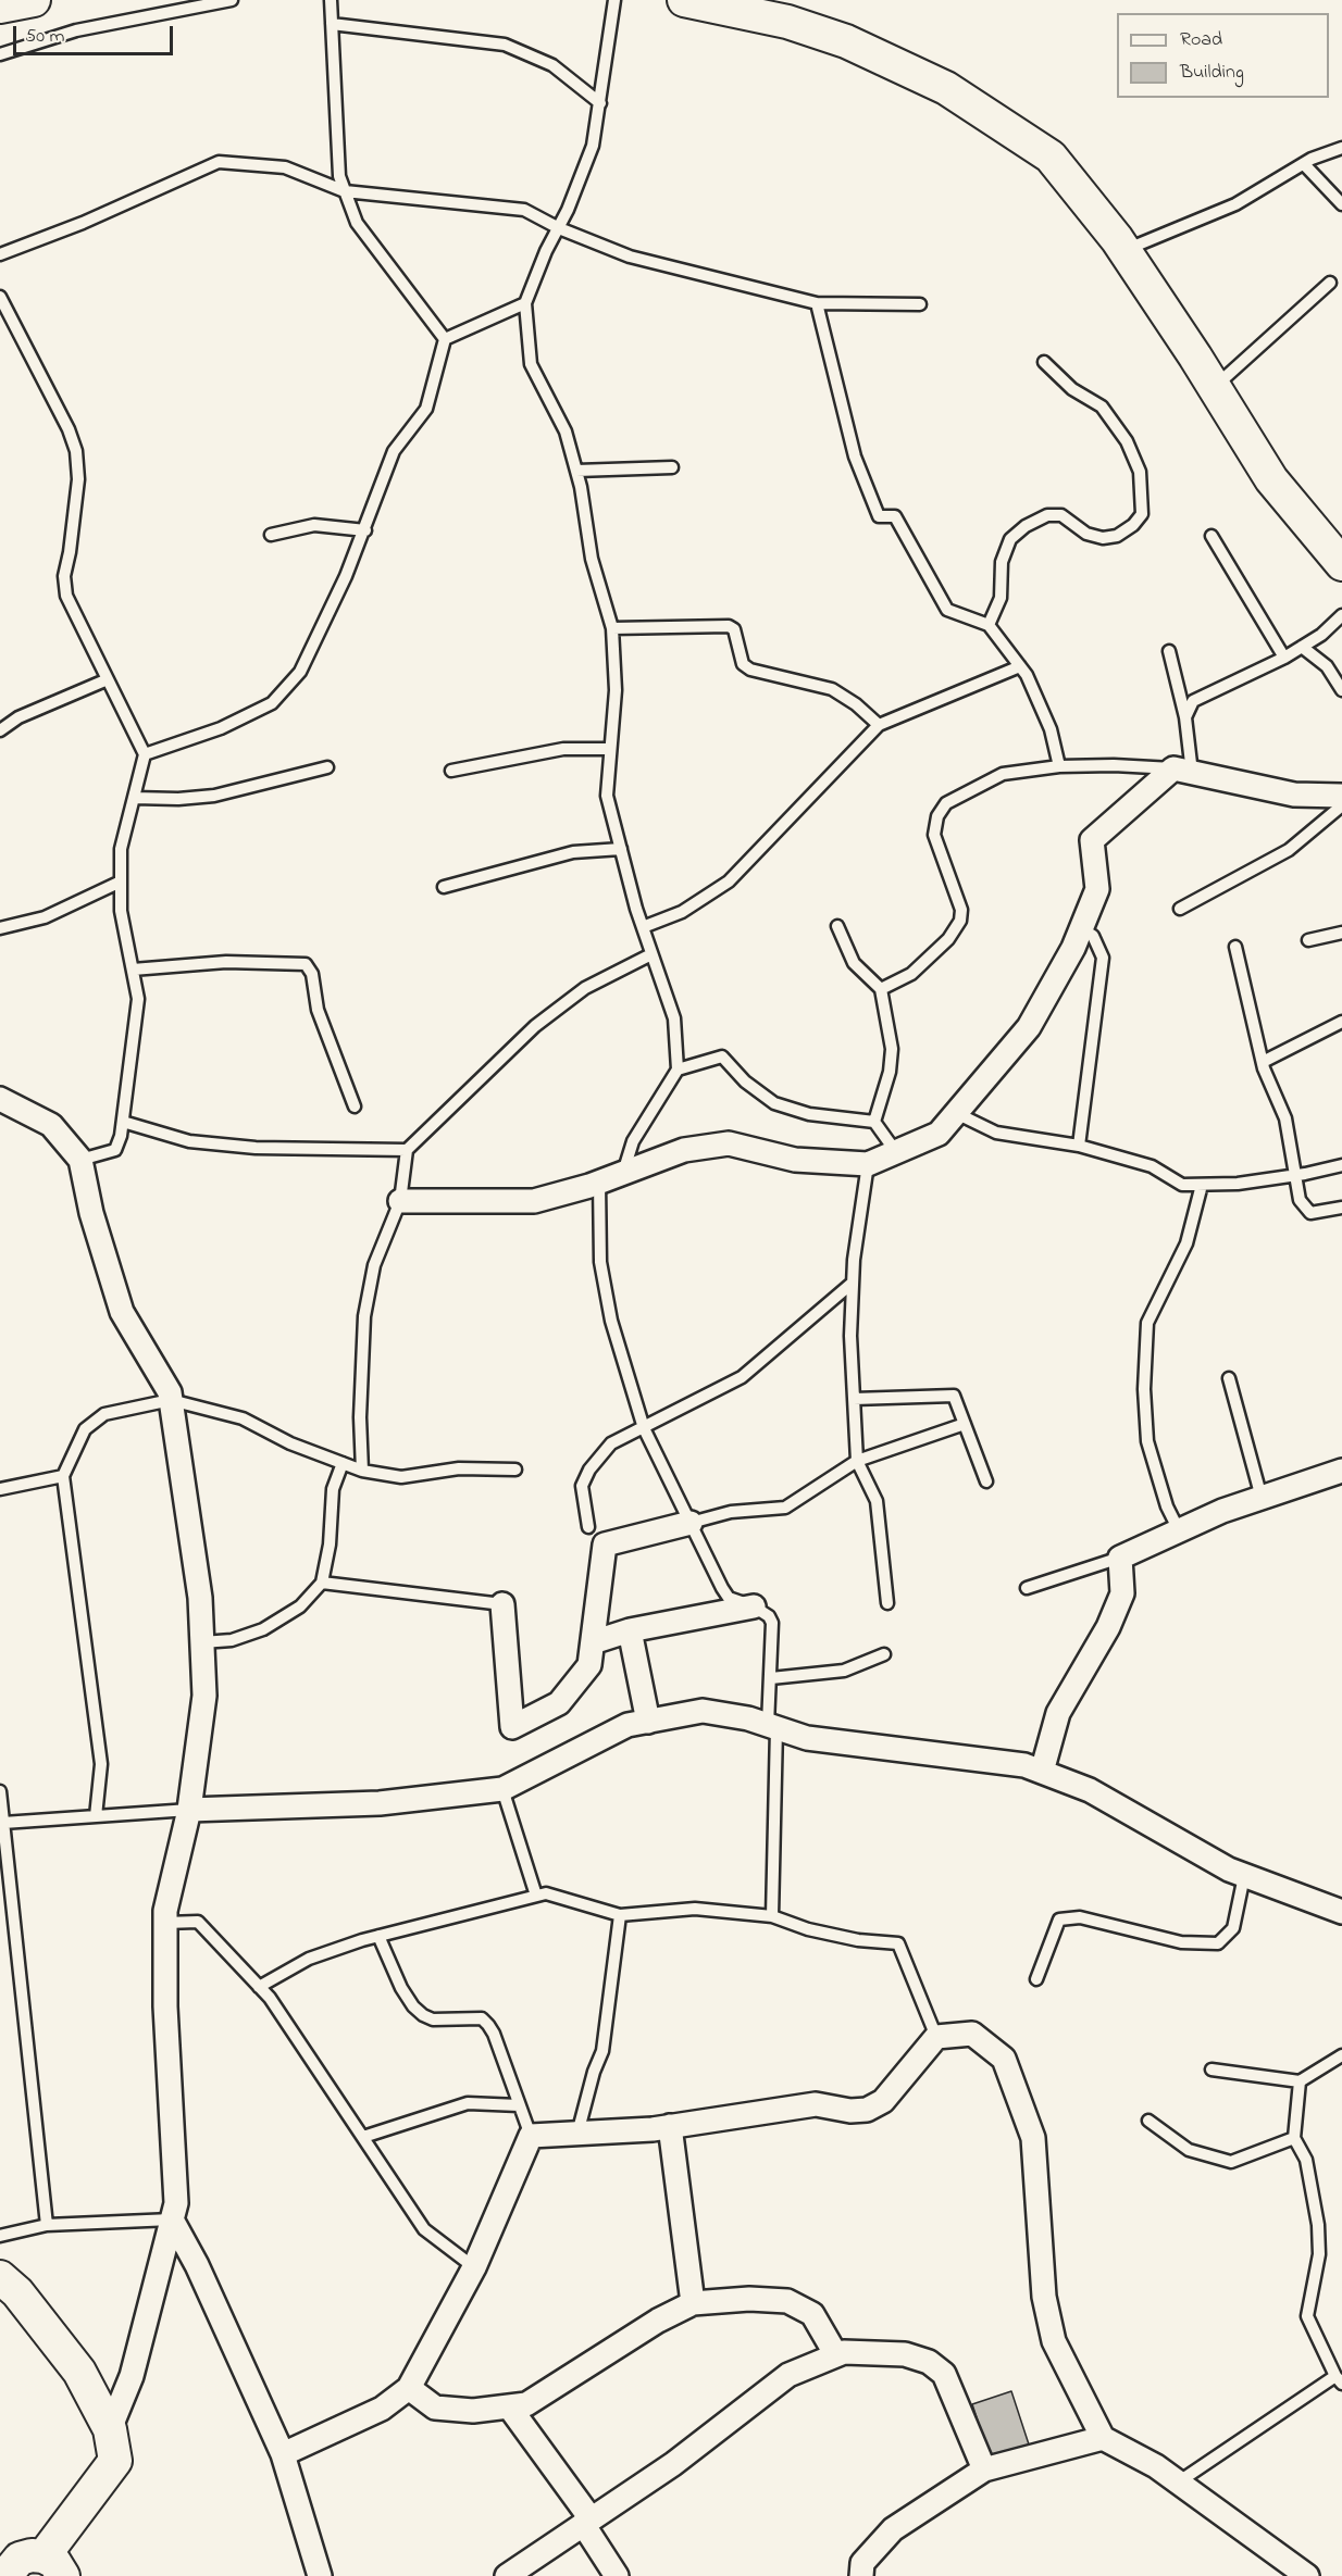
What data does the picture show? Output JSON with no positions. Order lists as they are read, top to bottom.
{
  "legend": ["Road", "Building"],
  "scale_bar": "50 m"
}
